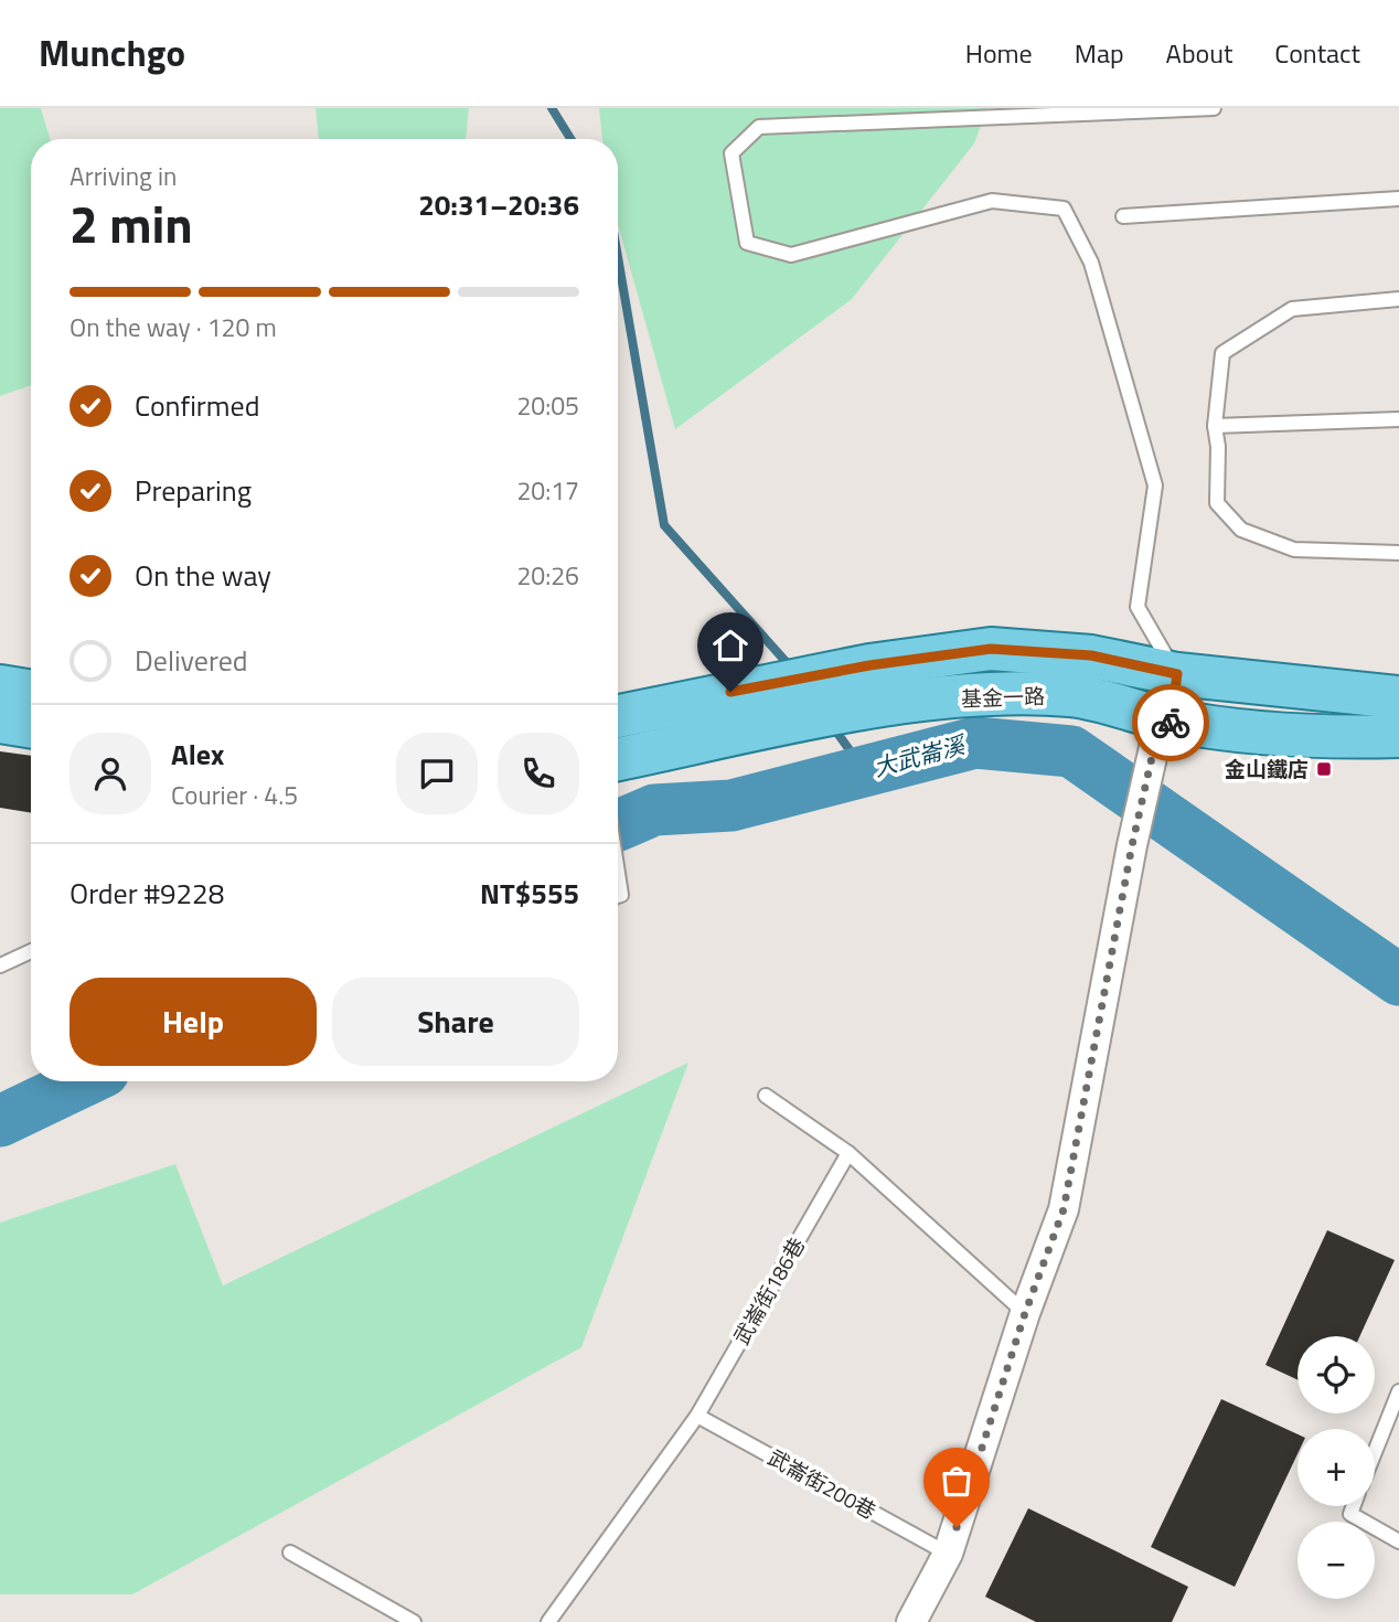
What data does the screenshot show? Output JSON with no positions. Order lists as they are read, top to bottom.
{
  "streets": {
    "main road": ["基金一路"],
    "lane": ["武崙街186巷", "武崙街200巷"]
  },
  "crossings": [
    ["武崙街186巷", "武崙街200巷"]
  ],
  "water": ["大武崙溪"],
  "places": {
    "transit": ["金山鐵店"]
  },
  "page": {
    "header": "Munchgo",
    "nav": [
      "Home",
      "Map",
      "About",
      "Contact"
    ],
    "heading": ["2 min", "Arriving in", "20:31–20:36"],
    "panel": [
      "Alex",
      "Courier · 4.5",
      "Order #9228",
      "NT$555"
    ],
    "bar": "On the way · 120 m",
    "list": [
      ["Confirmed", "20:05"],
      ["Preparing", "20:17"],
      ["On the way", "20:26"],
      "Delivered"
    ],
    "buttons": ["Help", "Share"],
    "map_buttons": ["+", "−"]
  }
}
